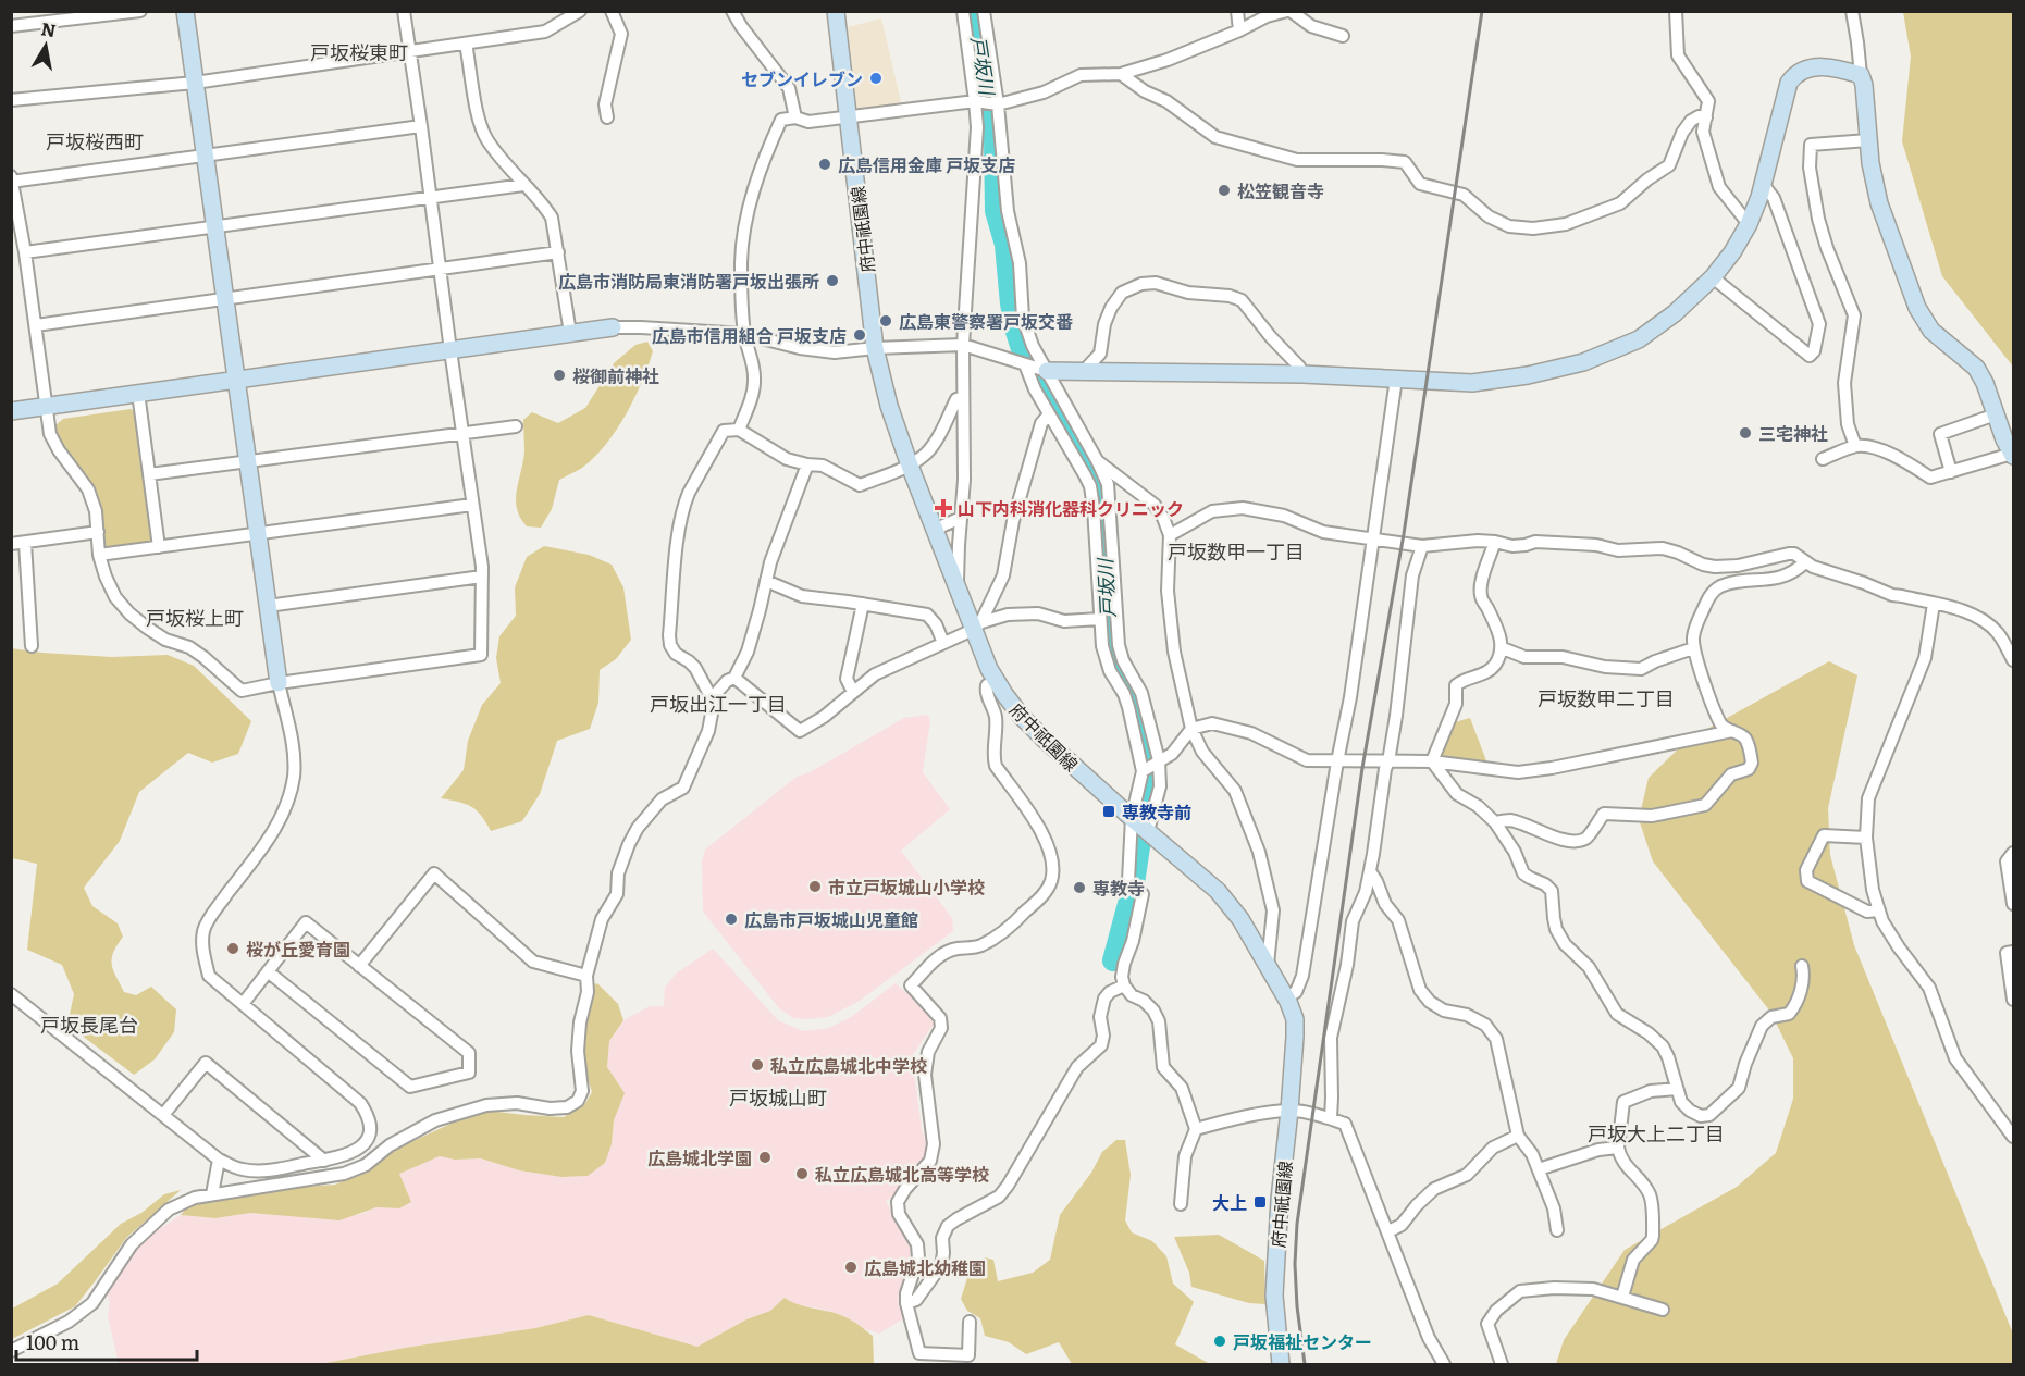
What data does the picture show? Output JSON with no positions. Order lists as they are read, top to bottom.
{
  "streets": {
    "street": ["府中祇園線"]
  },
  "districts": [
    "戸坂桜東町",
    "戸坂桜西町",
    "戸坂数甲一丁目",
    "戸坂桜上町",
    "戸坂数甲二丁目",
    "戸坂出江一丁目",
    "戸坂長尾台",
    "戸坂城山町",
    "戸坂大上二丁目"
  ],
  "water": ["戸坂川"],
  "places": {
    "other": [
      "セブンイレブン",
      "広島信用金庫 戸坂支店",
      "松笠観音寺",
      "広島市消防局東消防署戸坂出張所",
      "広島東警察署戸坂交番",
      "広島市信用組合 戸坂支店",
      "桜御前神社",
      "三宅神社",
      "市立戸坂城山小学校",
      "専教寺",
      "広島市戸坂城山児童館",
      "桜が丘愛育園",
      "私立広島城北中学校",
      "広島城北学園",
      "私立広島城北高等学校",
      "広島城北幼稚園",
      "戸坂福祉センター"
    ],
    "health": ["山下内科消化器科クリニック"],
    "transit": ["専教寺前", "大上"]
  },
  "scale_bar": "100 m",
  "north": "top"
}
